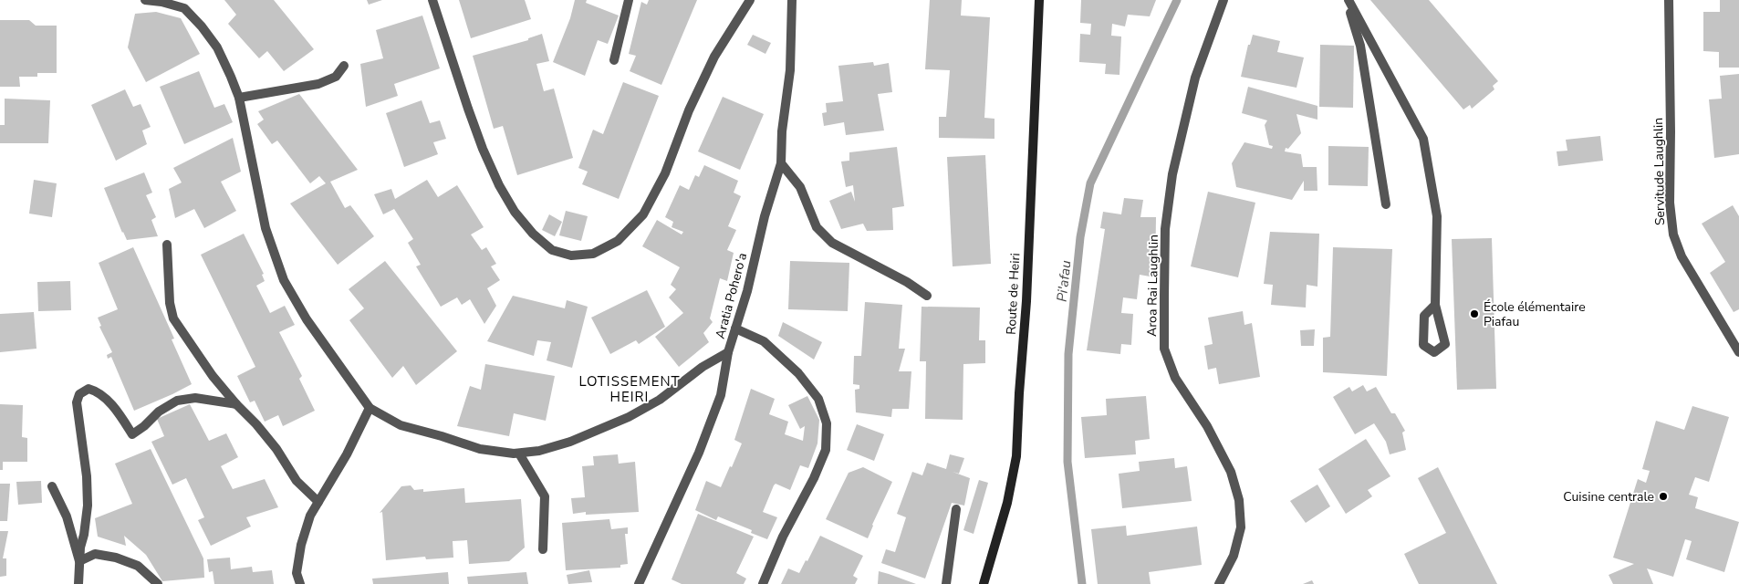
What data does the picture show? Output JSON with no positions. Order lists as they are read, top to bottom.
{
  "streets": {
    "main road": ["Route de Heiri"],
    "street": ["Servitude Laughlin", "Aroa Rai Laughlin", "Aratia Pohero'a"]
  },
  "districts": ["LOTISSEMENT HEIRI"],
  "water": ["Pi'afau"],
  "places": ["École élémentaire Piafau", "Cuisine centrale"]
}
